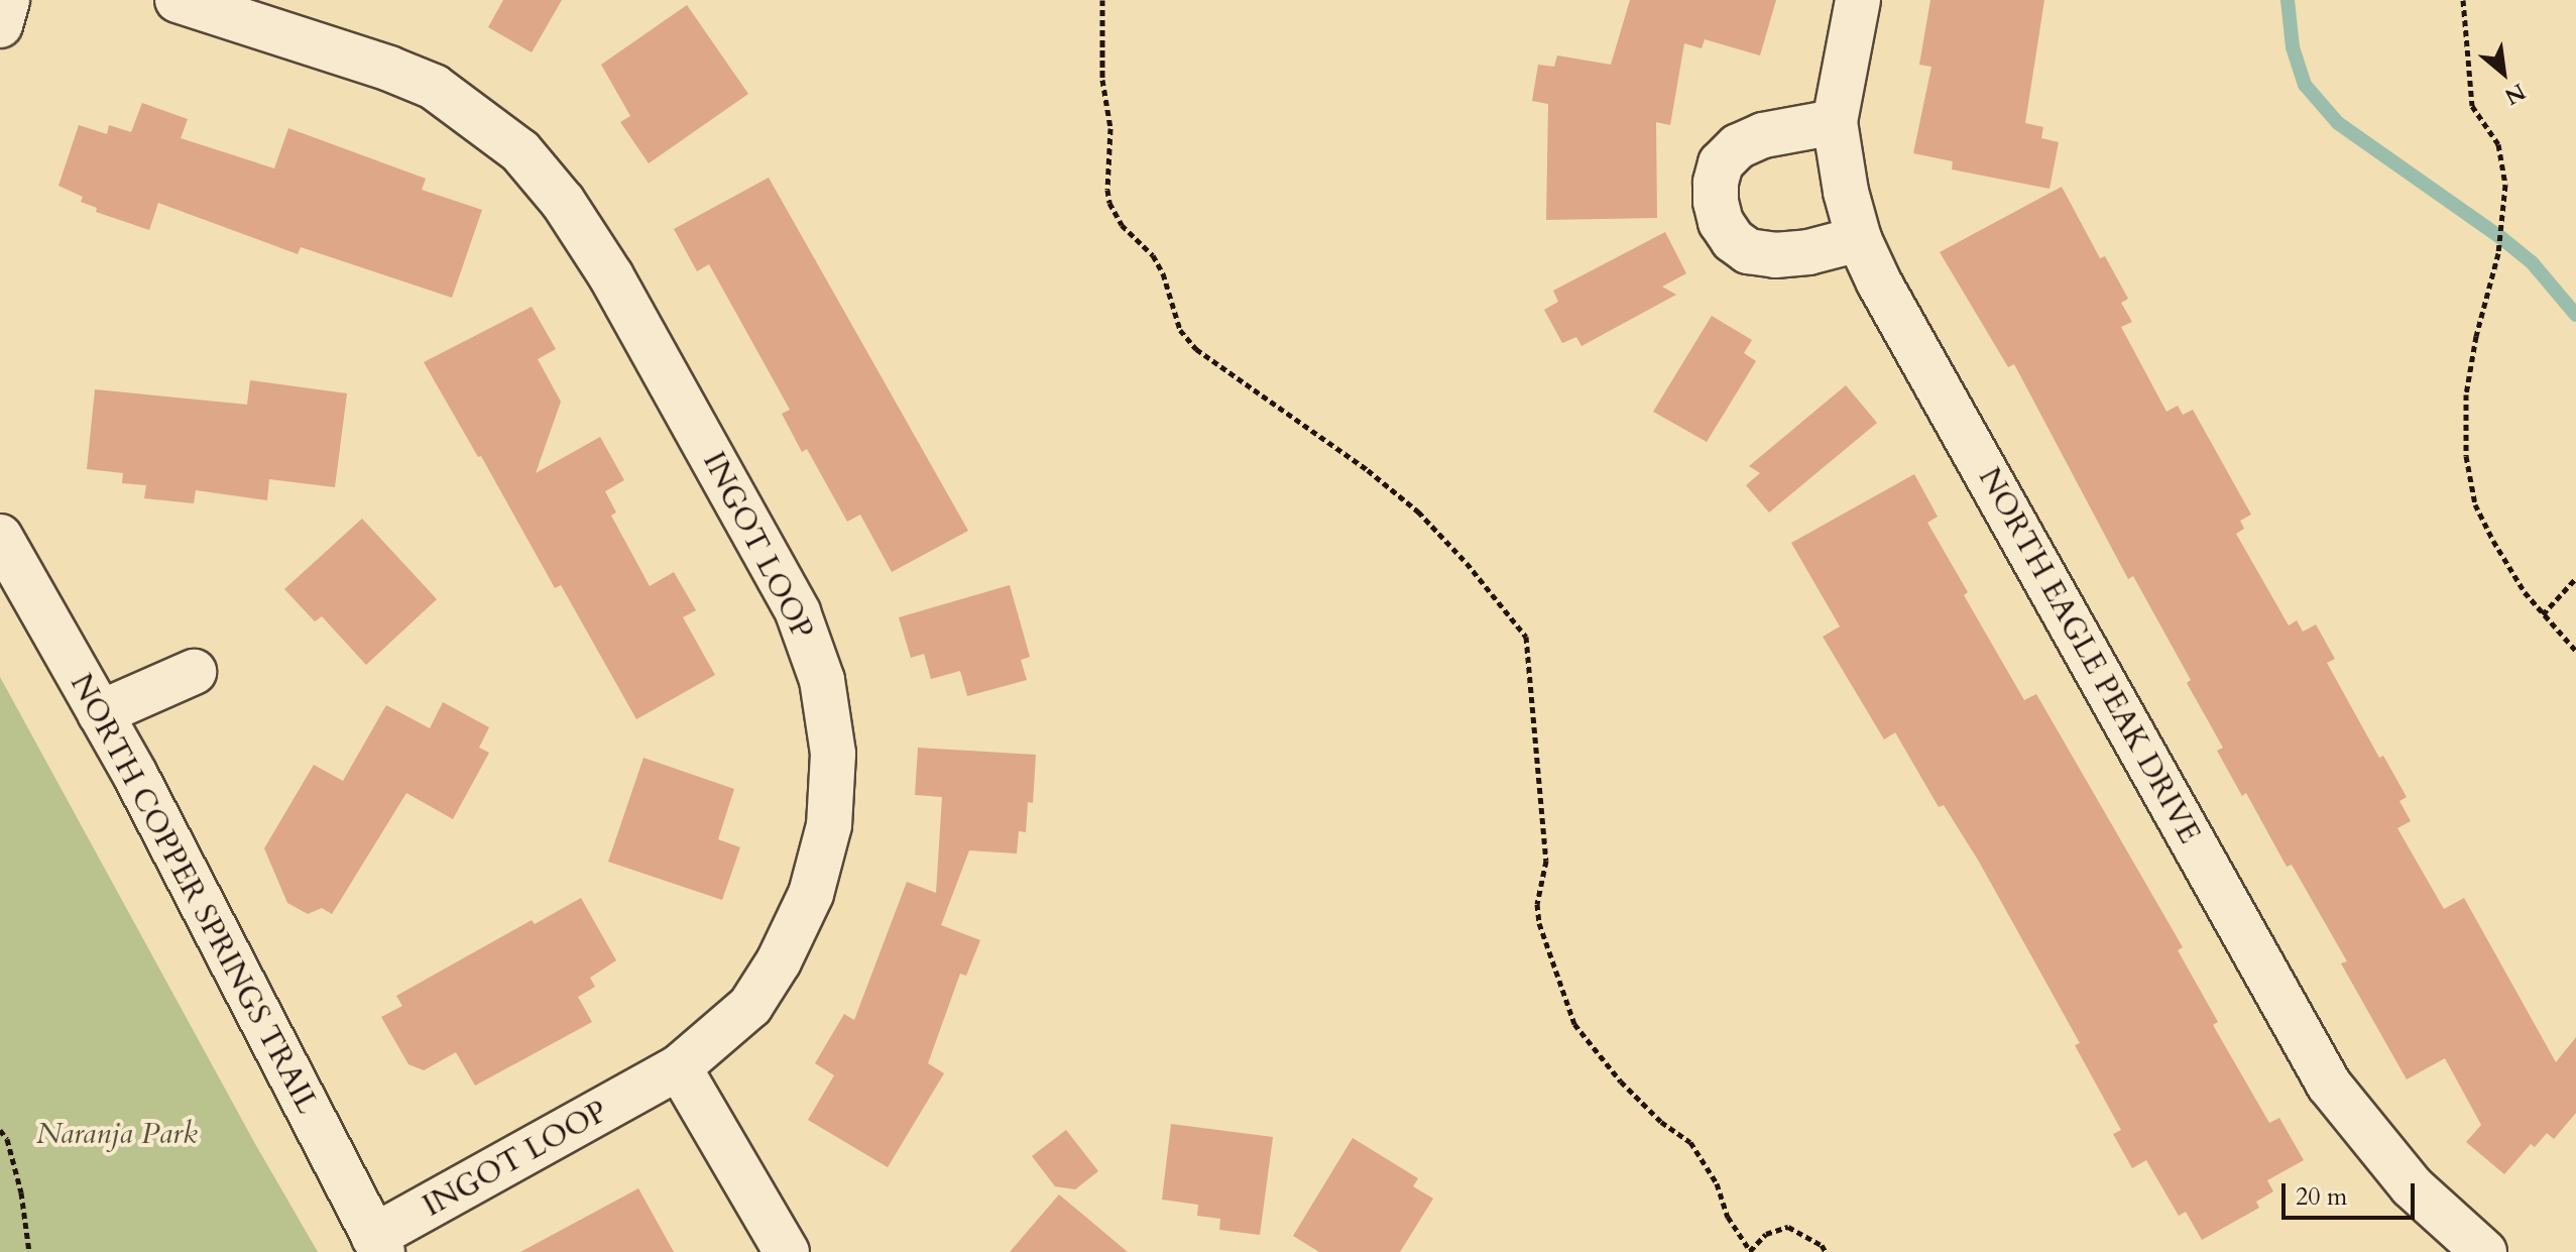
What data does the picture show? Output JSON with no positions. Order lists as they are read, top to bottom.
{
  "streets": {
    "street": ["INGOT LOOP", "NORTH EAGLE PEAK DRIVE", "NORTH COPPER SPRINGS TRAIL"]
  },
  "crossings": [
    ["INGOT LOOP", "NORTH COPPER SPRINGS TRAIL"]
  ],
  "parks": ["Naranja Park"],
  "scale_bar": "20 m",
  "north": "bottom right"
}
